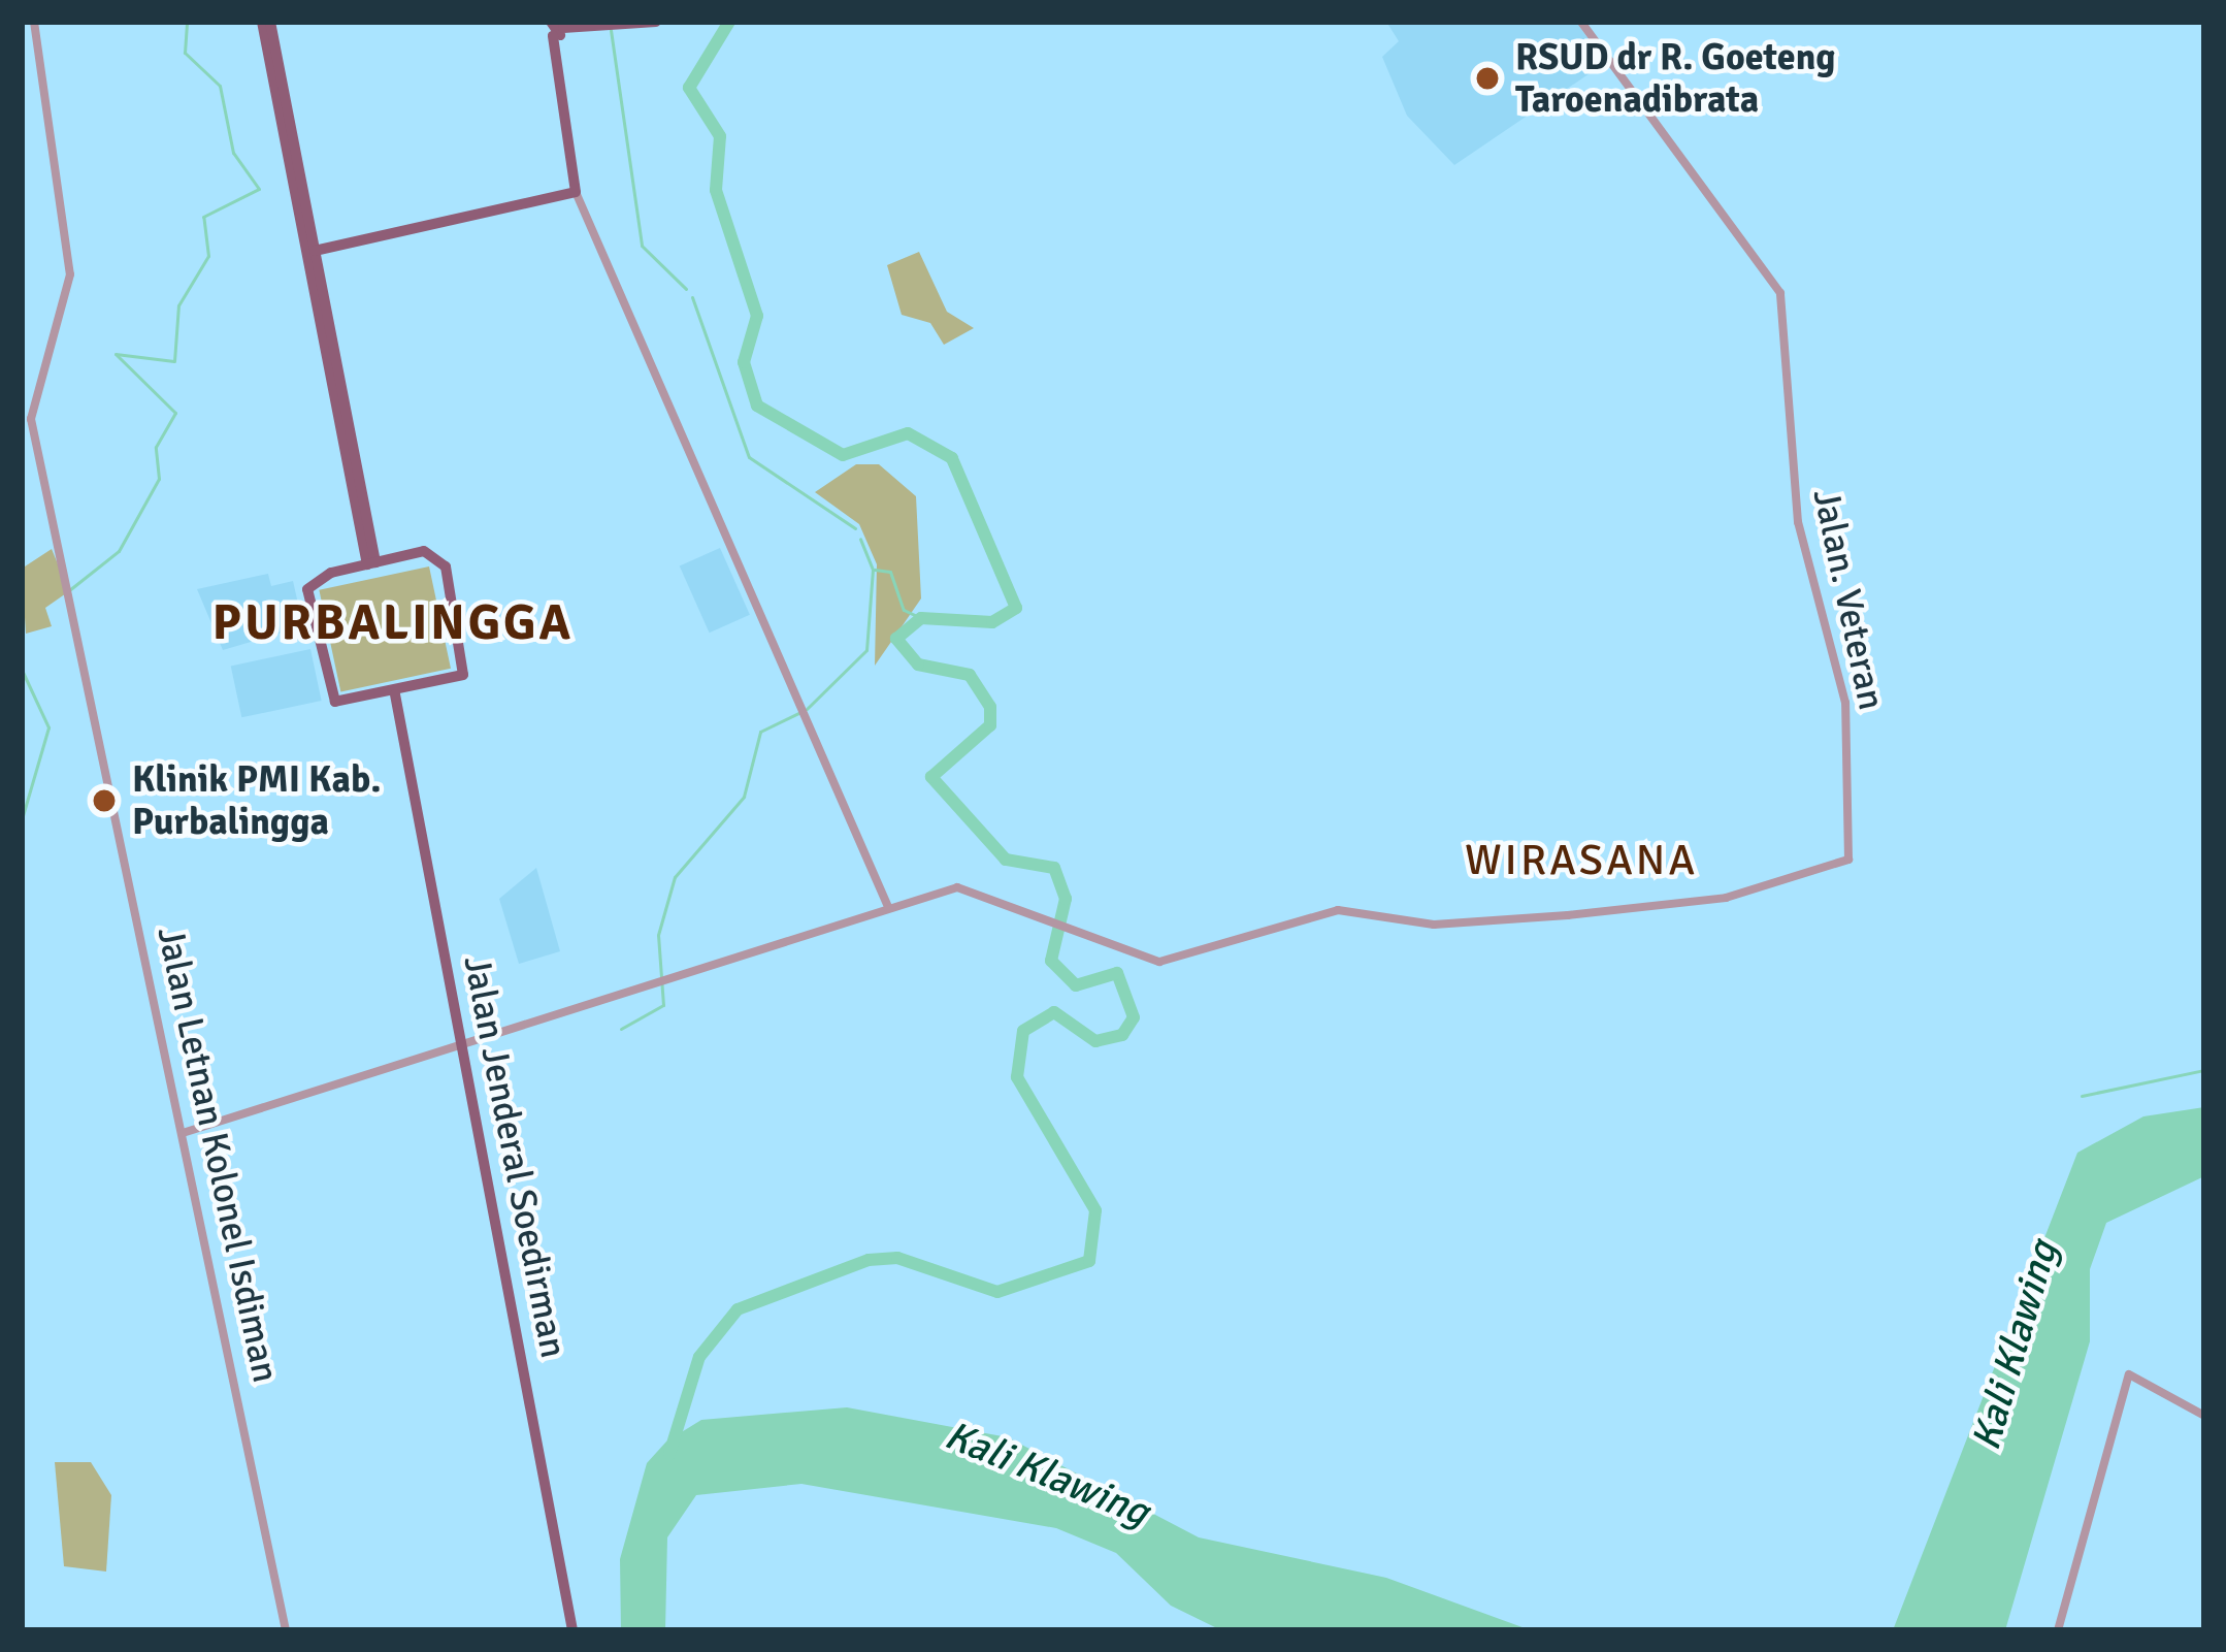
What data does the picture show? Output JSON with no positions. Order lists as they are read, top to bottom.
{
  "streets": {
    "main road": ["Jalan Jenderal Soedirman"],
    "street": ["Jalan. Veteran", "Jalan Letnan Kolonel Isdiman"]
  },
  "districts": ["PURBALINGGA", "WIRASANA"],
  "water": ["Kali Klawing"],
  "places": ["RSUD dr R. Goeteng Taroenadibrata", "Klinik PMI Kab. Purbalingga"]
}
